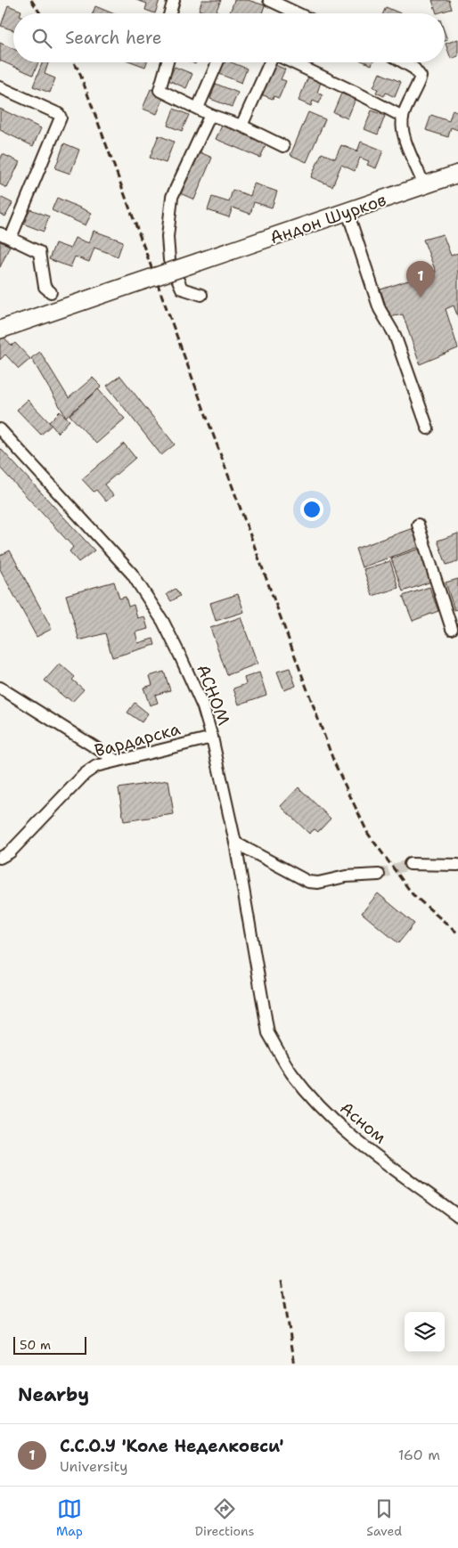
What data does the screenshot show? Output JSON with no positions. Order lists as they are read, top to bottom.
{
  "streets": {
    "main road": ["Андон Шурков"],
    "street": ["АСНОМ", "Вардарска", "Асном"]
  },
  "crossings": [
    ["АСНОМ", "Вардарска"],
    ["АСНОМ", "Асном"]
  ],
  "scale_bar": "50 m",
  "page": {
    "search": "Search here",
    "pins": "1",
    "scale": "50 m",
    "heading": "Nearby",
    "list": [
      {
        "mark": "1",
        "name": "С.С.О.У 'Коле Неделковси'",
        "note": "University",
        "value": "160 m"
      }
    ],
    "nav": ["Map", "Directions", "Saved"]
  }
}
